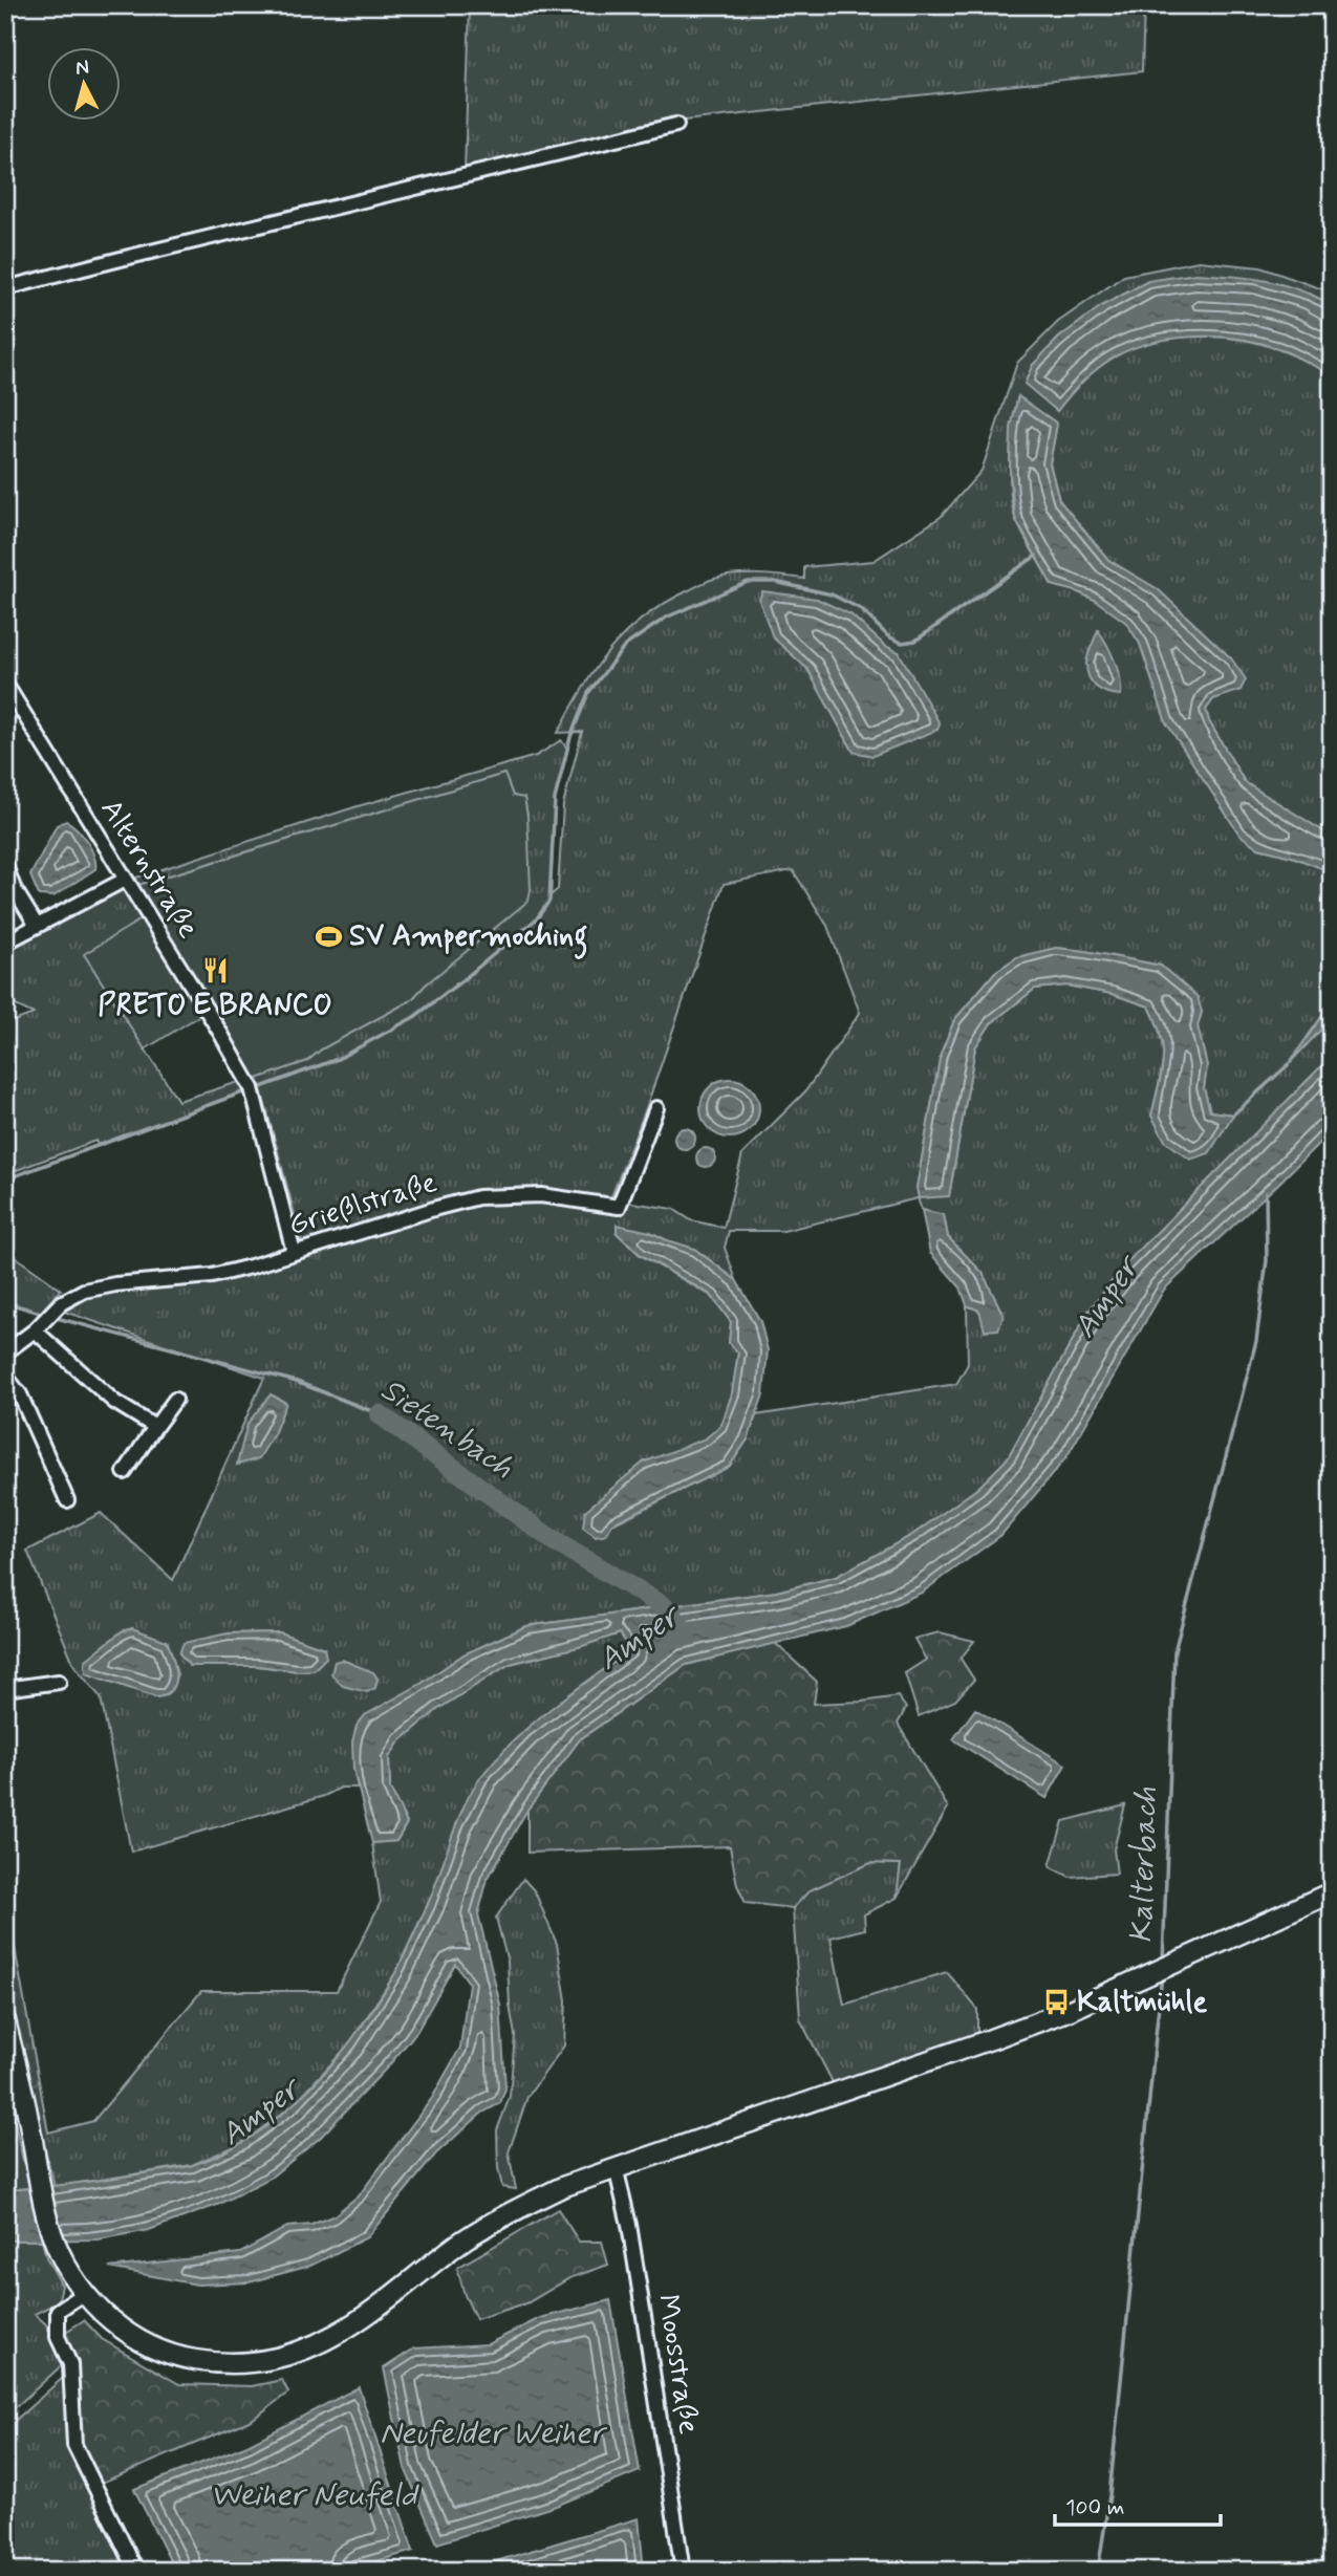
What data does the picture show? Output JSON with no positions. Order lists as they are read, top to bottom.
{
  "streets": {
    "street": ["Alternstraße", "Grießlstraße", "Moosstraße"]
  },
  "crossings": [
    ["Alternstraße", "Grießlstraße"]
  ],
  "water": [
    "Amper",
    "Sietenbach",
    "Kalterbach",
    "Neufelder Weiher",
    "Weiher Neufeld"
  ],
  "places": {
    "sports": ["SV Ampermoching"],
    "restaurant": ["PRETO E BRANCO"],
    "bus stop": ["Kaltmühle"]
  },
  "scale_bar": "100 m",
  "north": "top"
}
